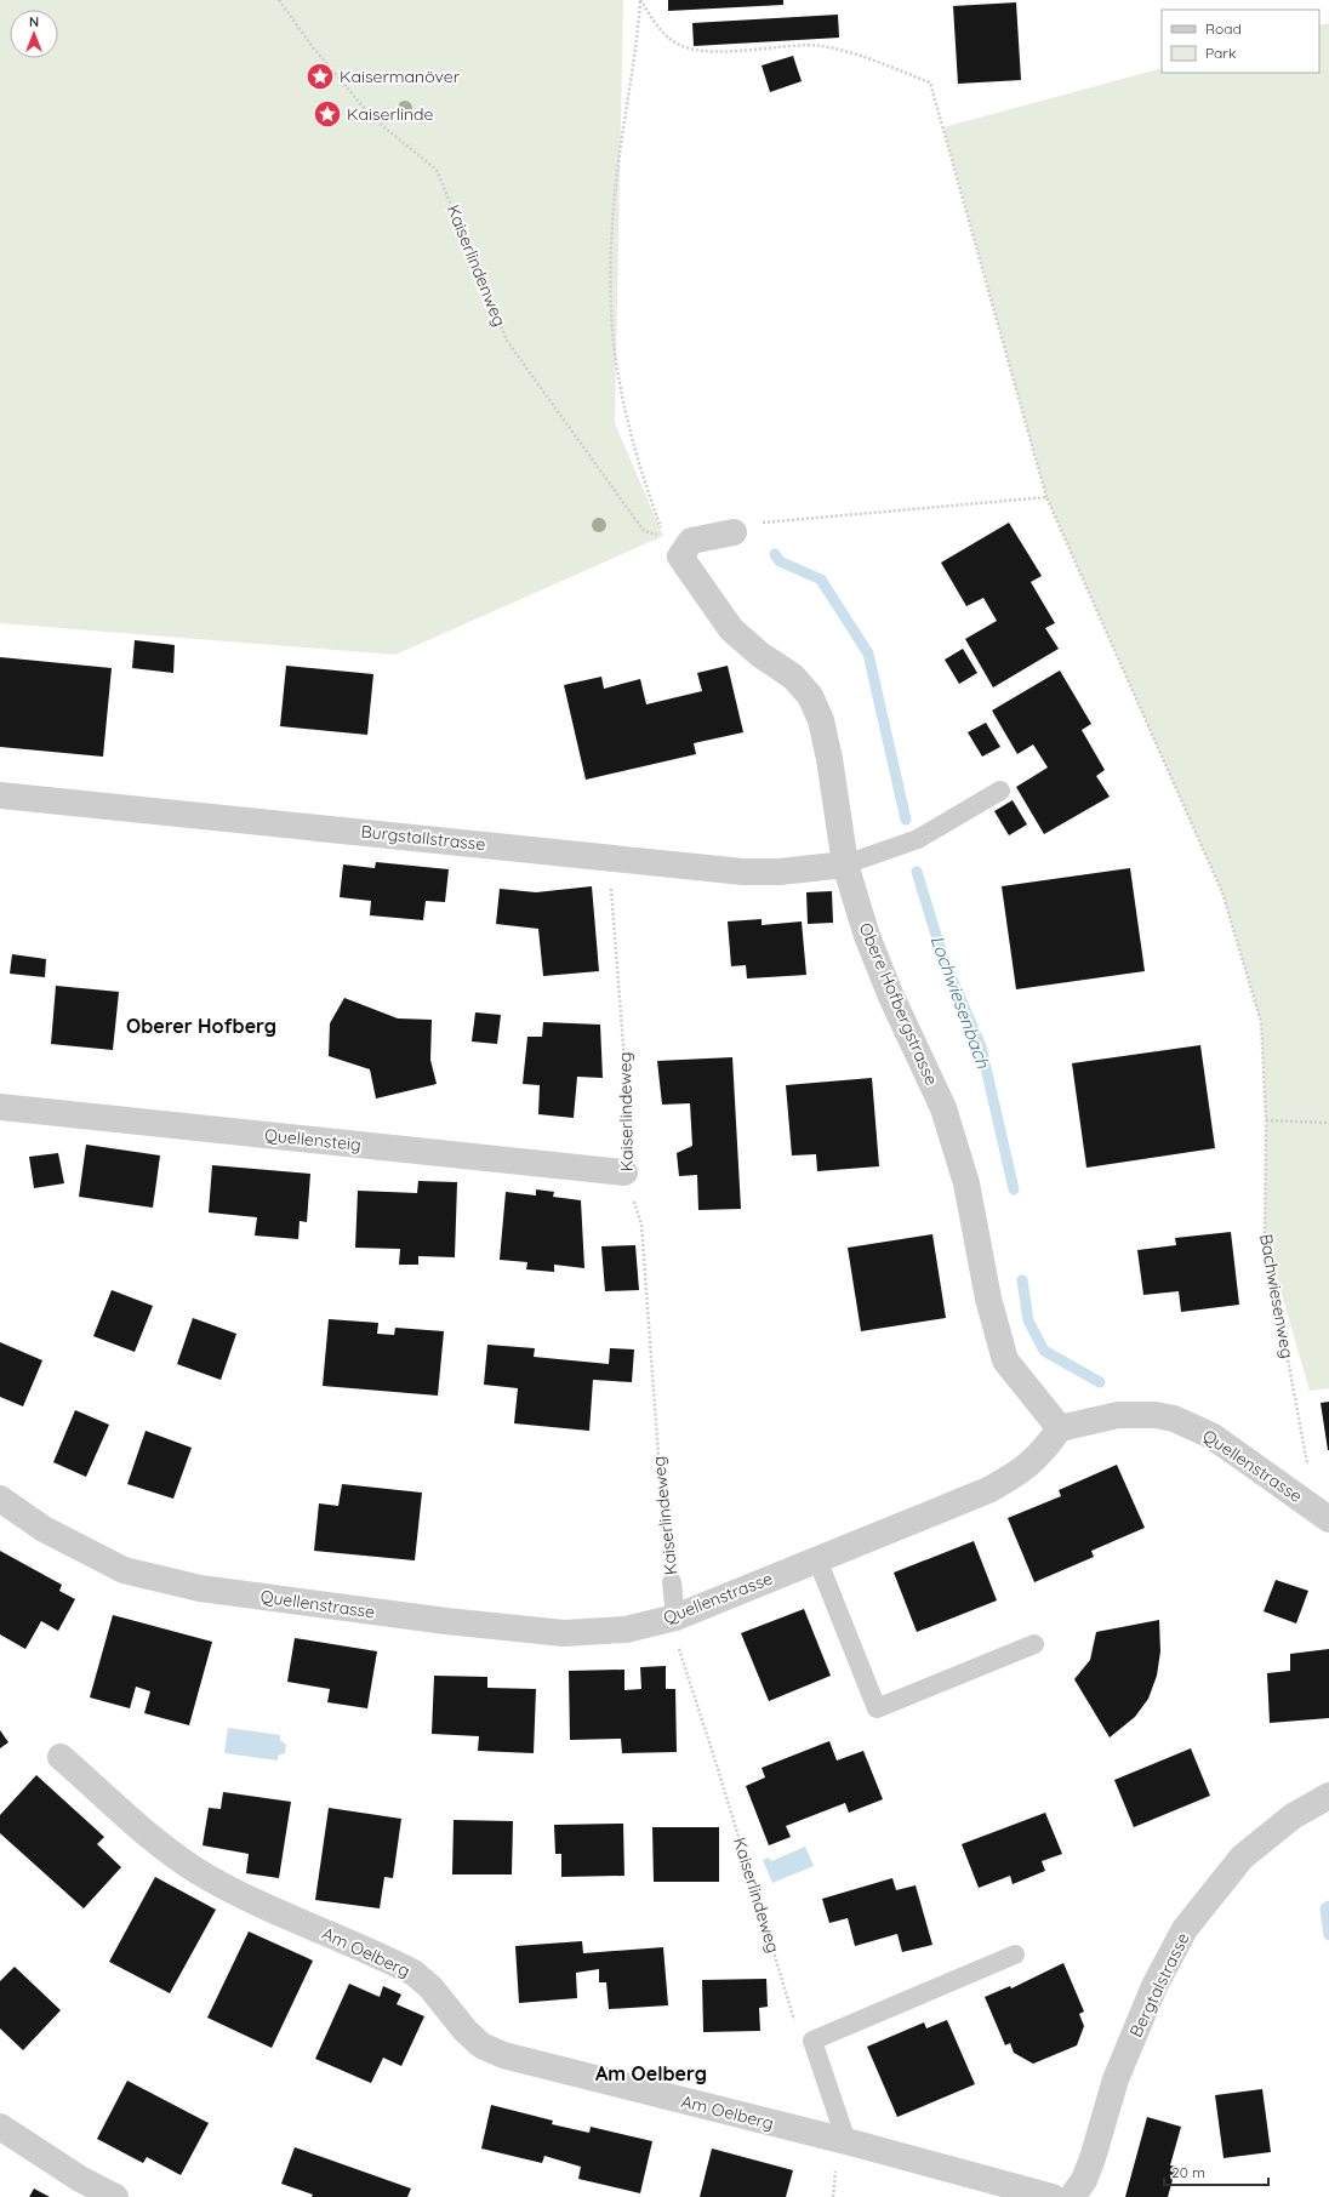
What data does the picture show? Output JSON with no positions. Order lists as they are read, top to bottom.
{
  "streets": {
    "street": [
      "Burgstallstrasse",
      "Obere Hofbergstrasse",
      "Quellensteig",
      "Quellenstrasse",
      "Am Oelberg",
      "Bergtalstrasse"
    ],
    "lane": ["Kaiserlindeweg"],
    "path": ["Kaiserlindenweg", "Bachwiesenweg"]
  },
  "crossings": [
    ["Kaiserlindenweg", "Bachwiesenweg"],
    ["Burgstallstrasse", "Obere Hofbergstrasse"],
    ["Burgstallstrasse", "Kaiserlindeweg"],
    ["Obere Hofbergstrasse", "Quellenstrasse"],
    ["Kaiserlindeweg", "Quellensteig"],
    ["Kaiserlindeweg", "Quellenstrasse"],
    ["Bachwiesenweg", "Quellenstrasse"]
  ],
  "districts": ["Oberer Hofberg", "Am Oelberg"],
  "water": ["Lochwiesenbach"],
  "places": {
    "place": ["Kaisermanöver", "Kaiserlinde"]
  },
  "legend": ["Road", "Park"],
  "scale_bar": "20 m",
  "north": "top"
}
